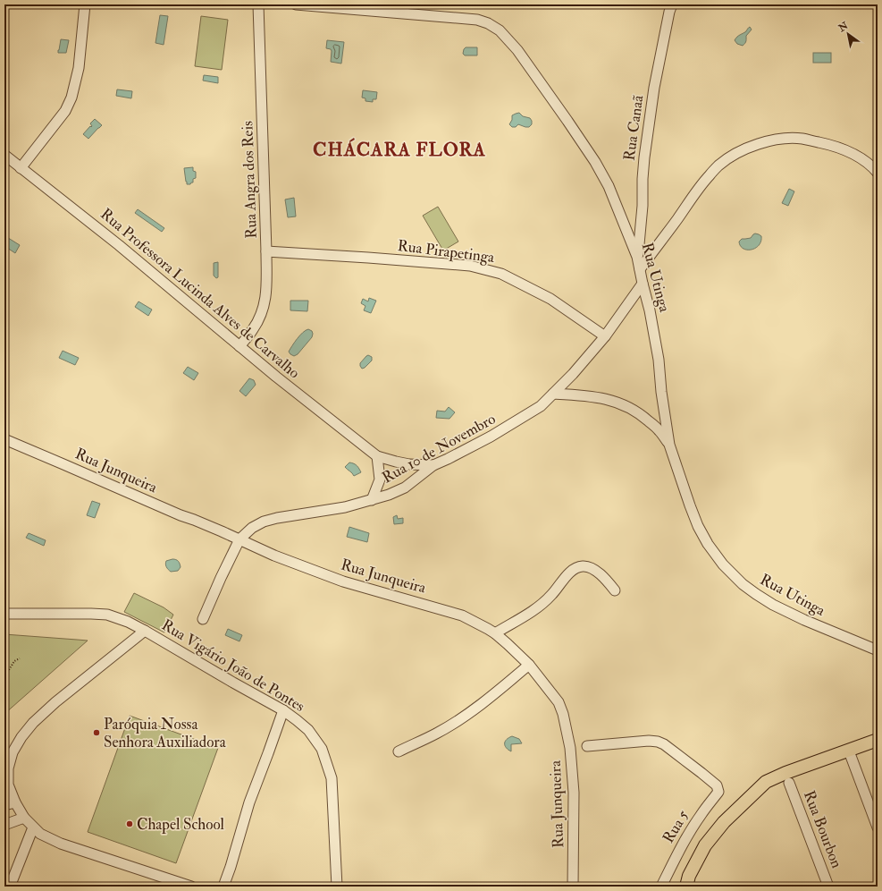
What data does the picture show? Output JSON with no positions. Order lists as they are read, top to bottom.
{
  "streets": {
    "street": [
      "Rua Canaã",
      "Rua Angra dos Reis",
      "Rua Pirapetinga",
      "Rua Utinga",
      "Rua Professora Lucinda Alves de Carvalho",
      "Rua 10 de Novembro",
      "Rua Junqueira",
      "Rua Vigário João de Pontes",
      "Rua 5",
      "Rua Bourbon"
    ]
  },
  "crossings": [
    ["Rua Canaã", "Rua Utinga"],
    ["Rua Angra dos Reis", "Rua Pirapetinga"],
    ["Rua Angra dos Reis", "Rua Professora Lucinda Alves de Carvalho"],
    ["Rua Pirapetinga", "Rua 10 de Novembro"],
    ["Rua Utinga", "Rua 10 de Novembro"],
    ["Rua Professora Lucinda Alves de Carvalho", "Rua 10 de Novembro"],
    ["Rua 10 de Novembro", "Rua Junqueira"]
  ],
  "districts": ["CHÁCARA FLORA"],
  "places": ["Paróquia Nossa Senhora Auxiliadora", "Chapel School"],
  "north": "top left"
}
